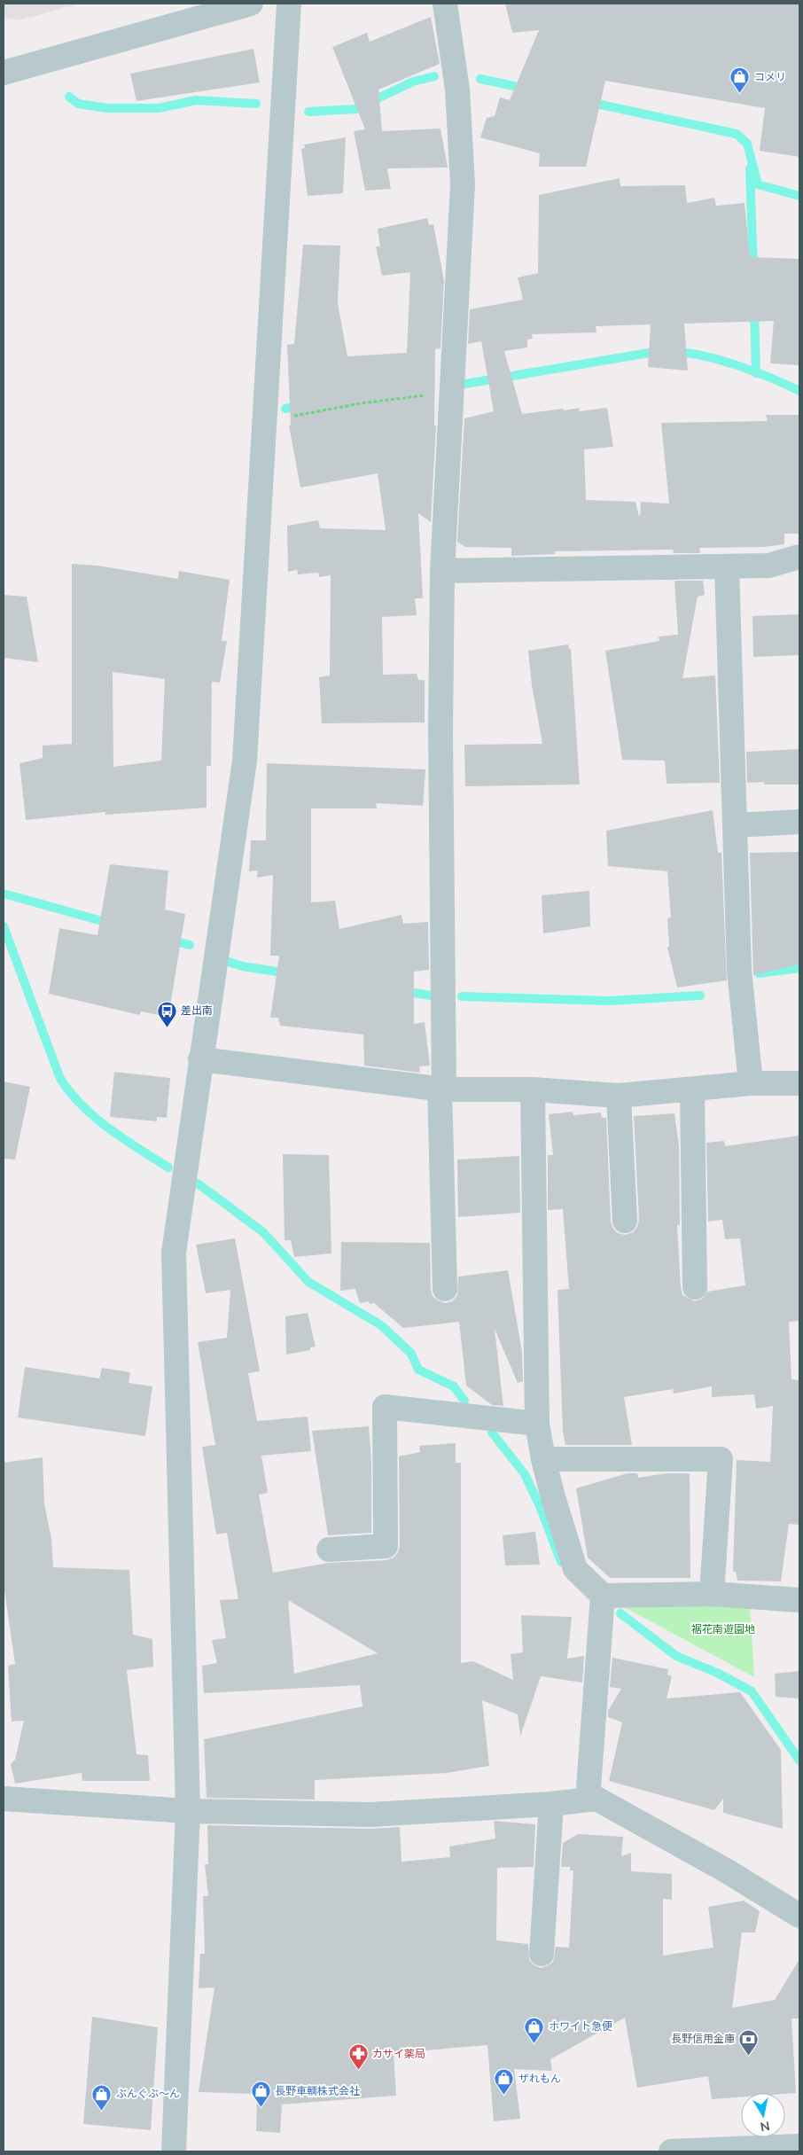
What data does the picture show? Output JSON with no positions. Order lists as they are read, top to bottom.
{
  "parks": ["裾花南遊園地"],
  "places": {
    "shop": [
      "コメリ",
      "ホワイト急便",
      "ザれもん",
      "長野車輌株式会社",
      "ぶんぐぶ〜ん"
    ],
    "bus stop": ["差出南"],
    "bank": ["長野信用金庫"],
    "pharmacy": ["カサイ薬局"]
  },
  "north": "bottom"
}
